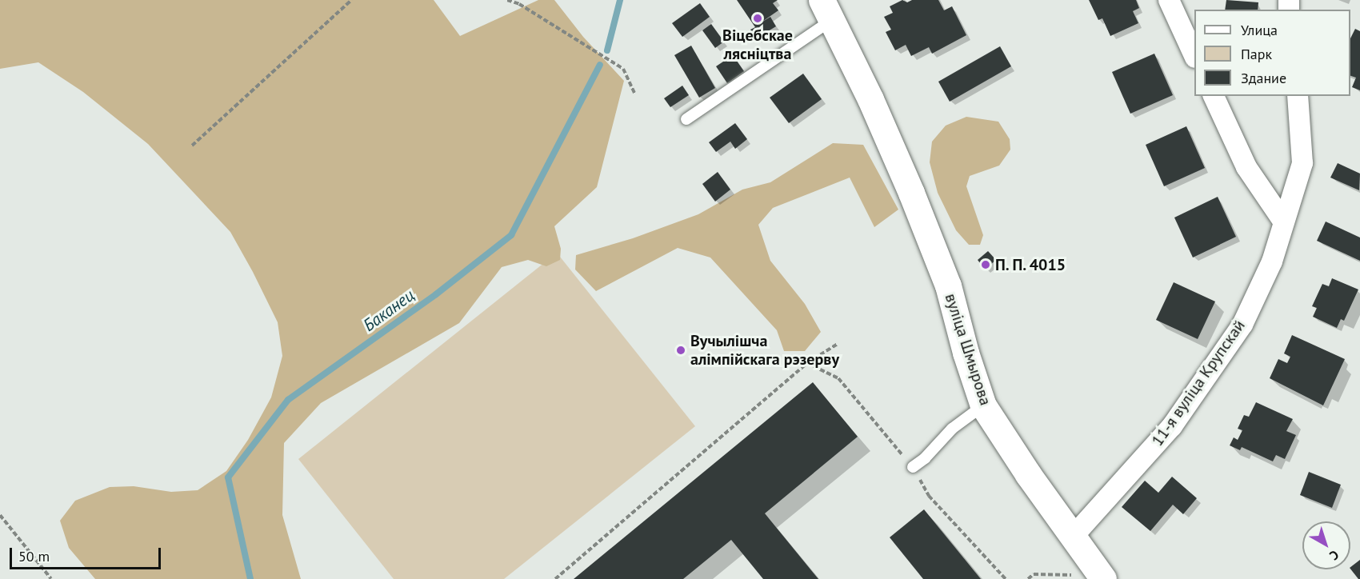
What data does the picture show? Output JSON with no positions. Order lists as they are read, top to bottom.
{
  "streets": {
    "street": ["вуліца Шмырова", "11-я вуліца Крупскай"]
  },
  "crossings": [
    ["вуліца Шмырова", "11-я вуліца Крупскай"]
  ],
  "water": ["Баканец"],
  "places": ["Віцебскае лясніцтва", "П. П. 4015", "Вучылішча алімпійскага рэзерву"],
  "legend": ["Улица", "Парк", "Здание"],
  "scale_bar": "50 m",
  "north": "bottom right"
}
